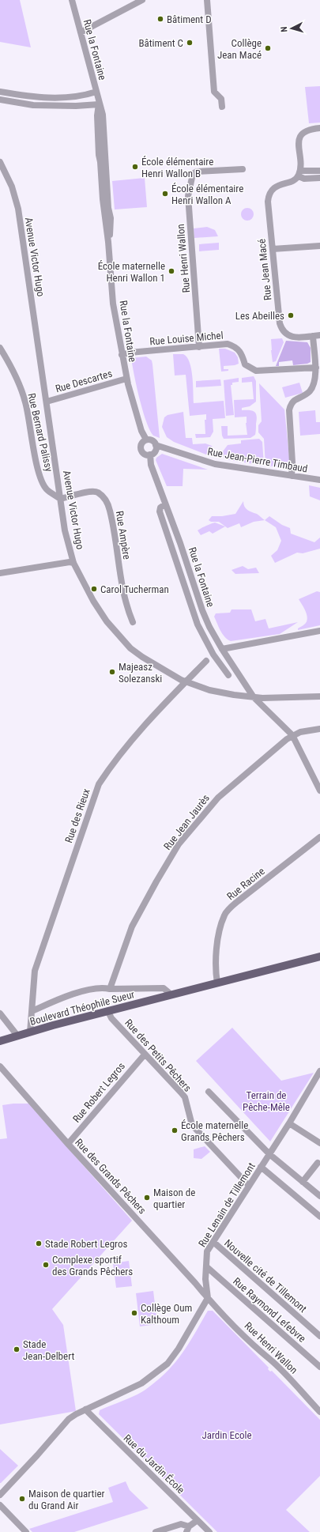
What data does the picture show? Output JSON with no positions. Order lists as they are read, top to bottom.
{
  "streets": {
    "main road": ["Boulevard Théophile Sueur"],
    "street": [
      "Rue la Fontaine",
      "Avenue Victor Hugo",
      "Rue Henri Wallon",
      "Rue Jean Macé",
      "Rue Louise Michel",
      "Rue Descartes",
      "Rue Bernard Palissy",
      "Rue Jean-Pierre Timbaud",
      "Rue Ampère",
      "Rue des Rieux",
      "Rue Jean Jaurès",
      "Rue Racine",
      "Rue des Petits Pêchers",
      "Rue Robert Legros",
      "Rue des Grands Pêchers",
      "Rue Lenain de Tillemont",
      "Nouvelle cité de Tillemont",
      "Rue Raymond Lefebvre",
      "Rue du Jardin École"
    ]
  },
  "crossings": [
    ["Rue la Fontaine", "Avenue Victor Hugo"],
    ["Rue la Fontaine", "Rue Louise Michel"],
    ["Rue la Fontaine", "Rue Descartes"],
    ["Rue la Fontaine", "Rue Jean-Pierre Timbaud"],
    ["Rue la Fontaine", "Rue Jean Jaurès"],
    ["Avenue Victor Hugo", "Rue Descartes"],
    ["Avenue Victor Hugo", "Rue Bernard Palissy"],
    ["Avenue Victor Hugo", "Rue Ampère"],
    ["Avenue Victor Hugo", "Rue des Rieux"],
    ["Rue Henri Wallon", "Rue Louise Michel"],
    ["Rue Henri Wallon", "Rue des Grands Pêchers"],
    ["Rue Henri Wallon", "Rue Lenain de Tillemont"],
    ["Rue Bernard Palissy", "Rue Ampère"],
    ["Rue des Rieux", "Boulevard Théophile Sueur"],
    ["Rue Racine", "Boulevard Théophile Sueur"],
    ["Boulevard Théophile Sueur", "Rue des Petits Pêchers"],
    ["Rue des Petits Pêchers", "Rue Robert Legros"],
    ["Rue des Petits Pêchers", "Rue Lenain de Tillemont"],
    ["Rue Robert Legros", "Rue des Grands Pêchers"],
    ["Rue des Grands Pêchers", "Rue Lenain de Tillemont"],
    ["Rue Lenain de Tillemont", "Nouvelle cité de Tillemont"],
    ["Rue Lenain de Tillemont", "Rue Raymond Lefebvre"]
  ],
  "parks": ["Terrain de Pêche-Mêle", "Jardin Ecole"],
  "places": [
    "Bâtiment D",
    "Bâtiment C",
    "Collège Jean Macé",
    "École élémentaire Henri Wallon B",
    "École élémentaire Henri Wallon A",
    "École maternelle Henri Wallon 1",
    "Les Abeilles",
    "Carol Tucherman",
    "Majeasz Solezanski",
    "École maternelle Grands Pêchers",
    "Maison de quartier",
    "Stade Robert Legros",
    "Complexe sportif des Grands Pêchers",
    "Collège Oum Kalthoum",
    "Stade Jean-Delbert",
    "Maison de quartier du Grand Air"
  ],
  "north": "left"
}
